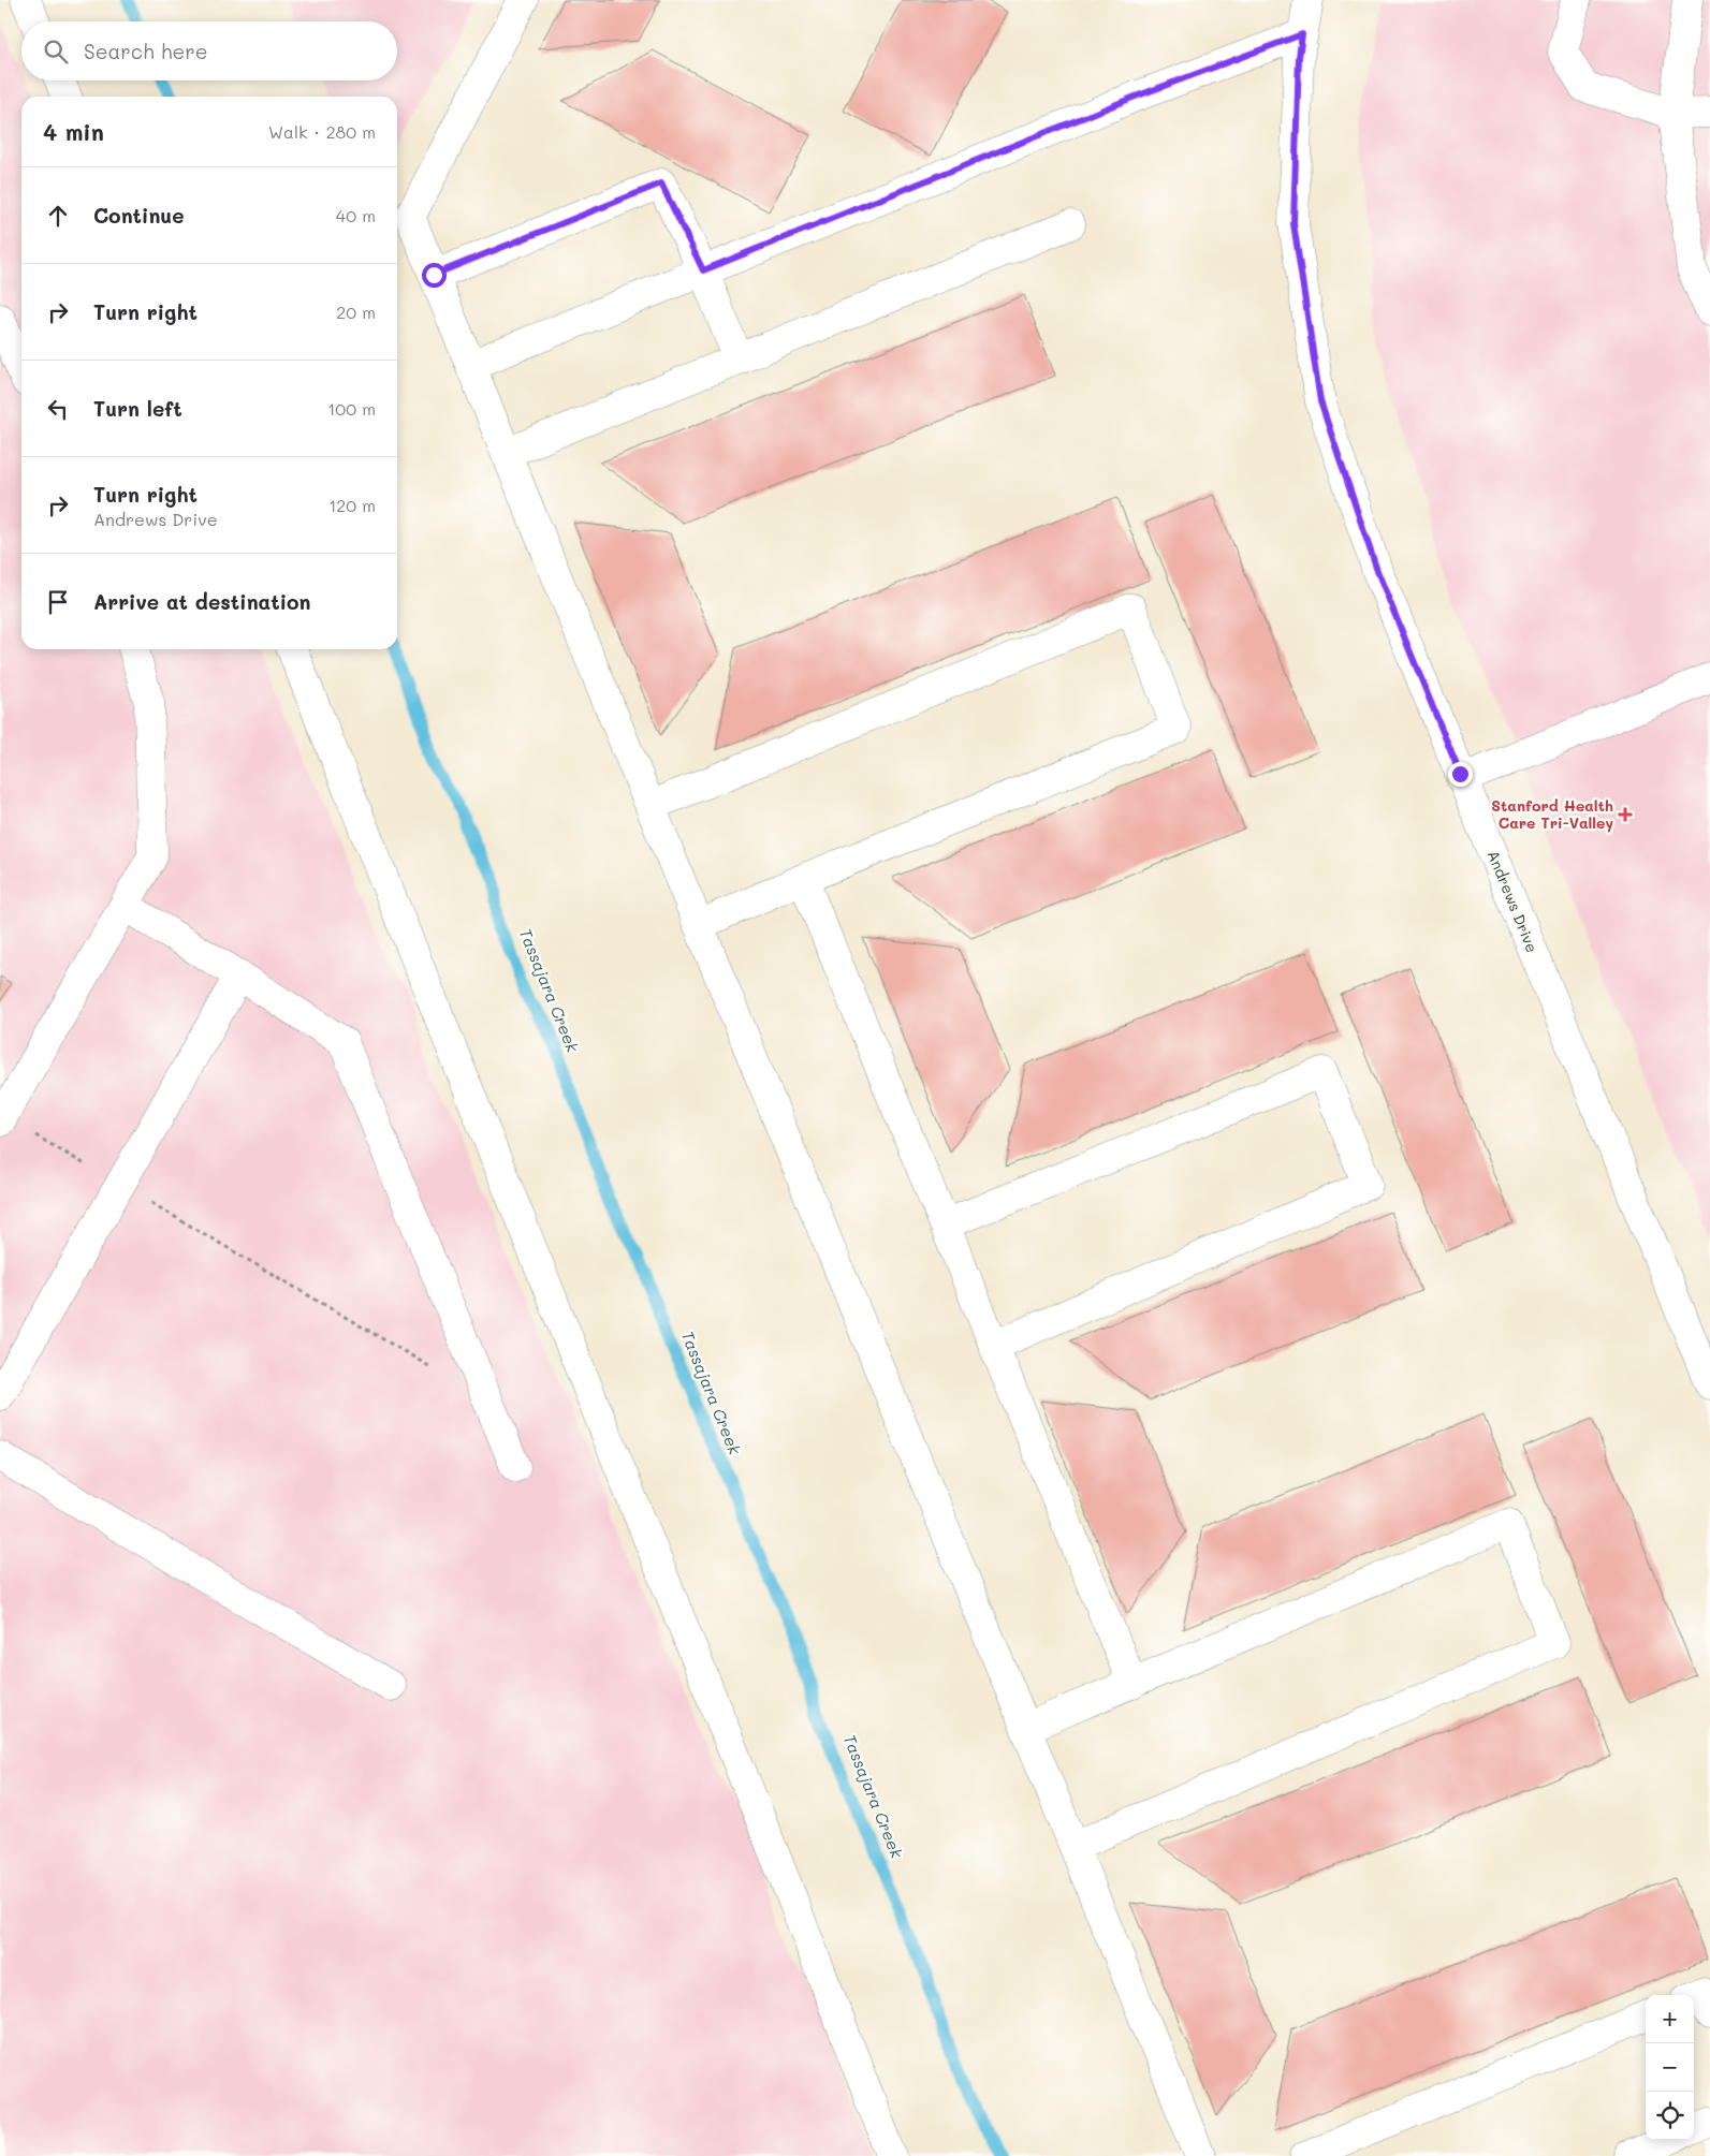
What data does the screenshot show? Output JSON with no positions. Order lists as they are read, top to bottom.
{
  "streets": {
    "street": ["Andrews Drive"]
  },
  "water": ["Tassajara Creek"],
  "places": {
    "health": ["Stanford Health Care Tri-Valley"]
  },
  "page": {
    "search": "Search here",
    "heading": ["4 min", "Walk · 280 m"],
    "list": [
      ["Continue", "40 m"],
      ["Turn right", "20 m"],
      ["Turn left", "100 m"],
      ["Turn right", "Andrews Drive", "120 m"],
      "Arrive at destination"
    ],
    "map_buttons": ["+", "−"]
  }
}
